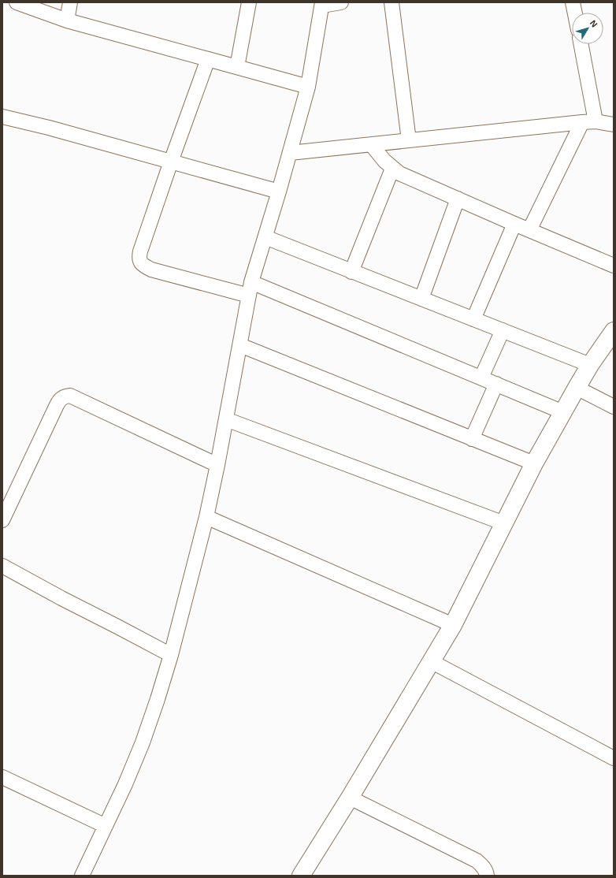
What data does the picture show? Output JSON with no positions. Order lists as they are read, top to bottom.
{
  "north": "top right"
}
